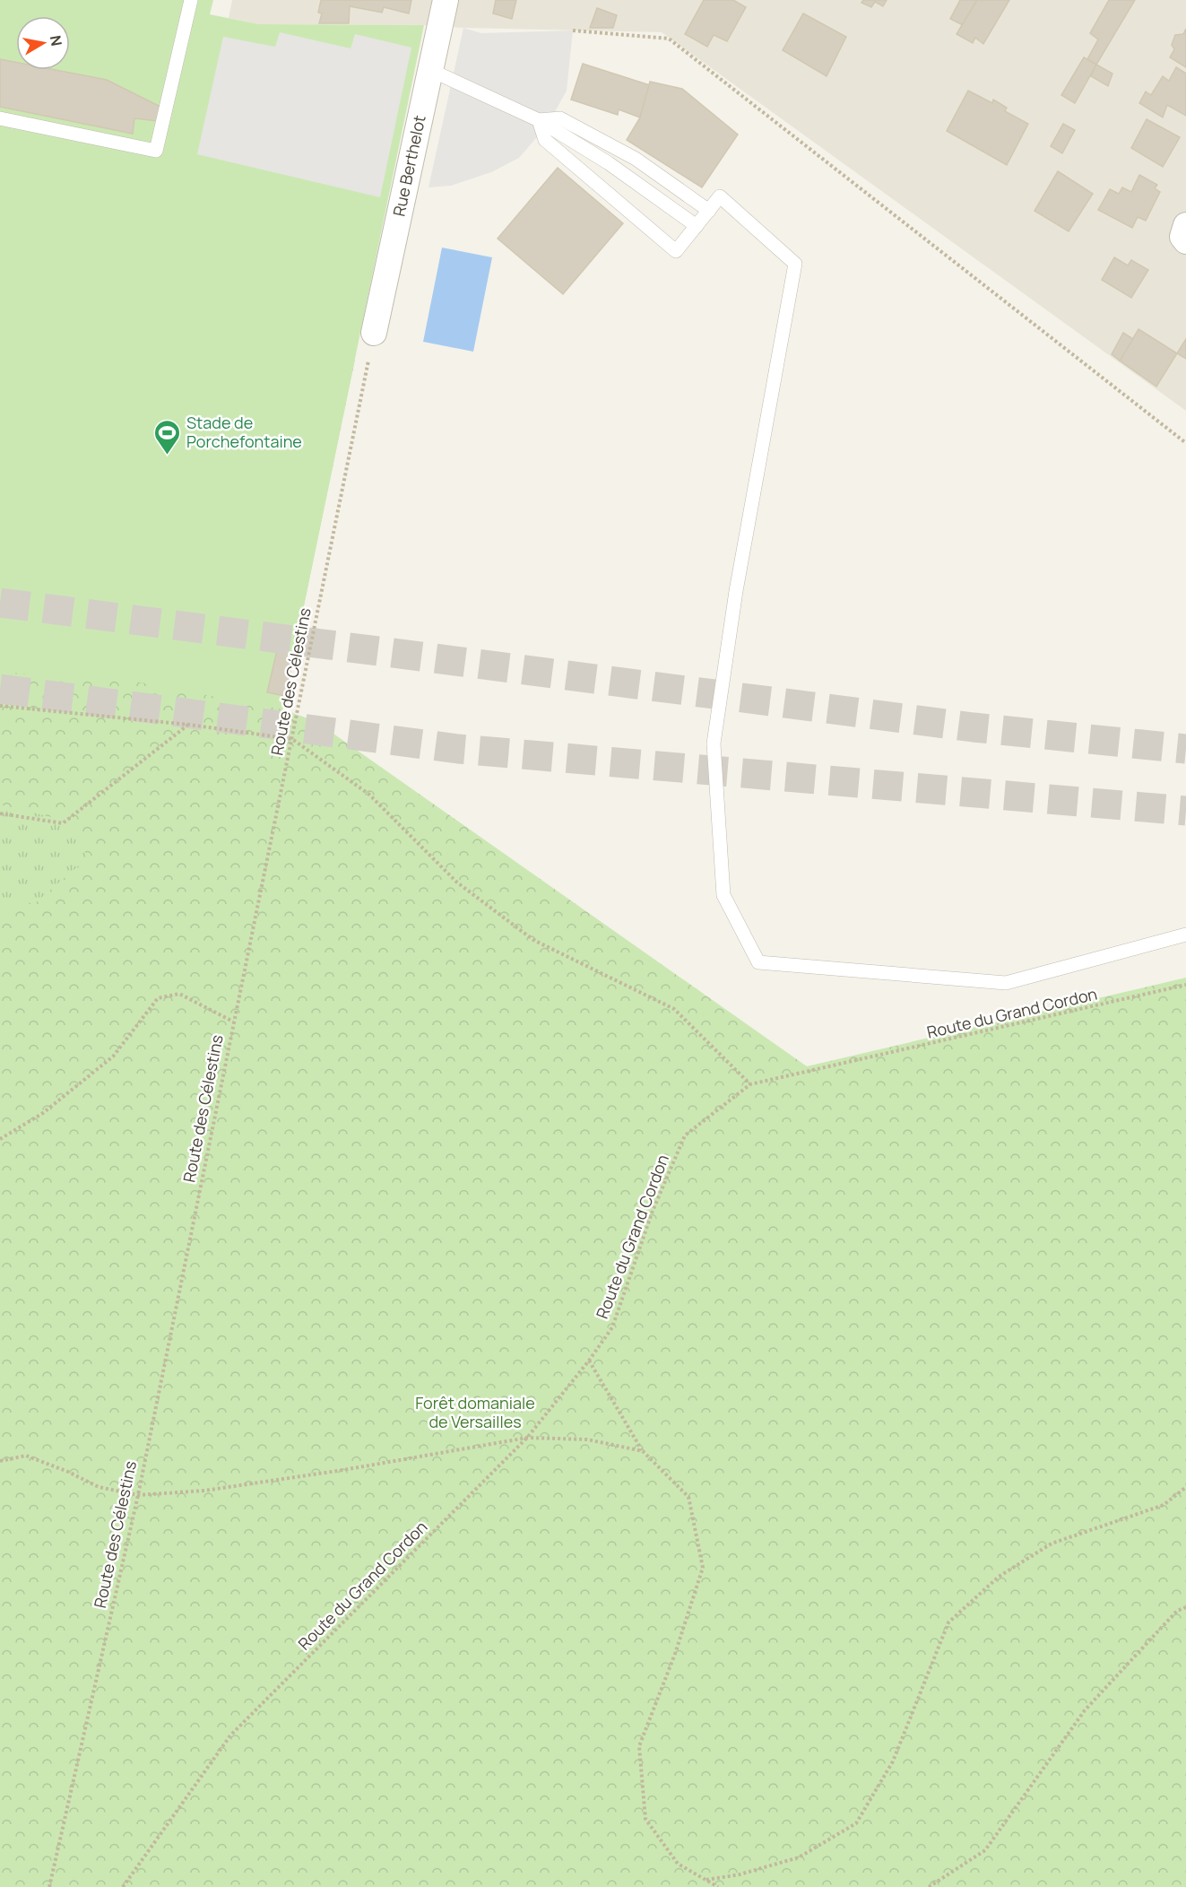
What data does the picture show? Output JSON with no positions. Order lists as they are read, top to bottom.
{
  "streets": {
    "street": ["Rue Berthelot"],
    "path": ["Route des Célestins", "Route du Grand Cordon"]
  },
  "crossings": [
    ["Rue Berthelot", "Route des Célestins"]
  ],
  "parks": ["Forêt domaniale de Versailles"],
  "places": {
    "sports": ["Stade de Porchefontaine"]
  },
  "north": "right"
}
